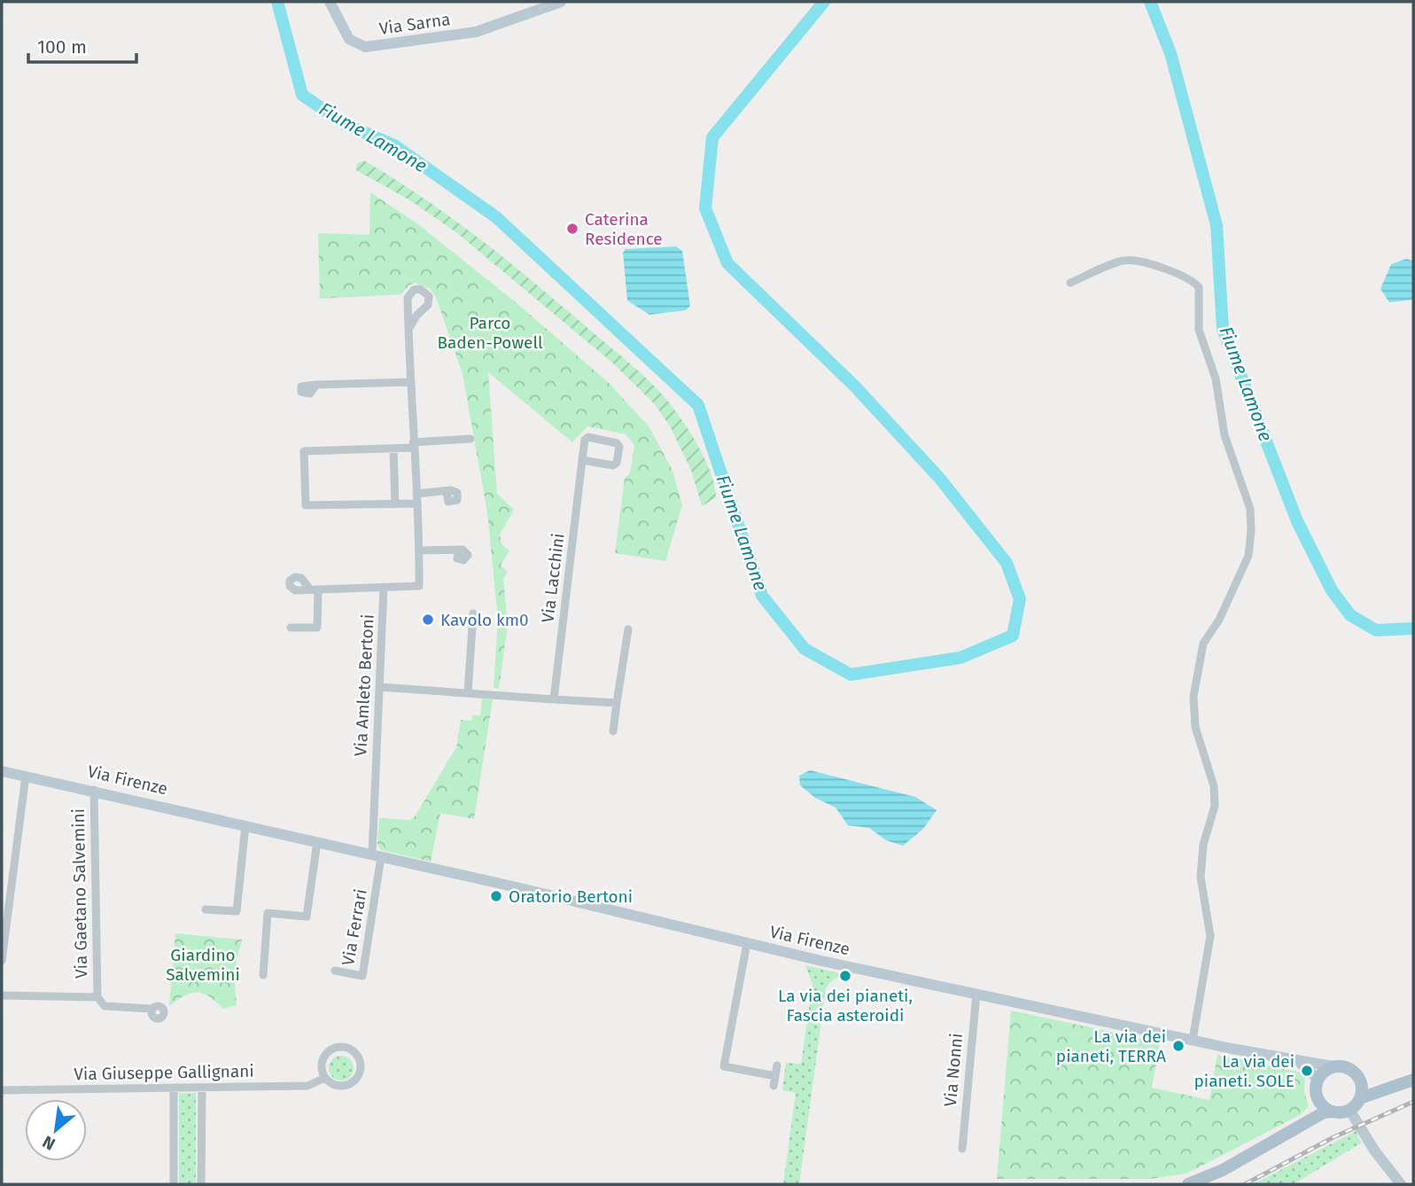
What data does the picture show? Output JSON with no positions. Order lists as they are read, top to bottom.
{
  "streets": {
    "street": [
      "Via Sarna",
      "Via Lacchini",
      "Via Amleto Bertoni",
      "Via Firenze",
      "Via Gaetano Salvemini",
      "Via Ferrari",
      "Via Nonni",
      "Via Giuseppe Gallignani"
    ]
  },
  "crossings": [
    ["Via Amleto Bertoni", "Via Firenze"],
    ["Via Amleto Bertoni", "Via Ferrari"],
    ["Via Firenze", "Via Gaetano Salvemini"],
    ["Via Firenze", "Via Ferrari"],
    ["Via Firenze", "Via Nonni"]
  ],
  "water": ["Fiume Lamone"],
  "parks": ["Parco Baden-Powell", "Giardino Salvemini"],
  "places": [
    "Caterina Residence",
    "Kavolo km0",
    "Oratorio Bertoni",
    "La via dei pianeti, Fascia asteroidi",
    "La via dei pianeti, TERRA",
    "La via dei pianeti. SOLE"
  ],
  "scale_bar": "100 m",
  "north": "bottom left"
}
